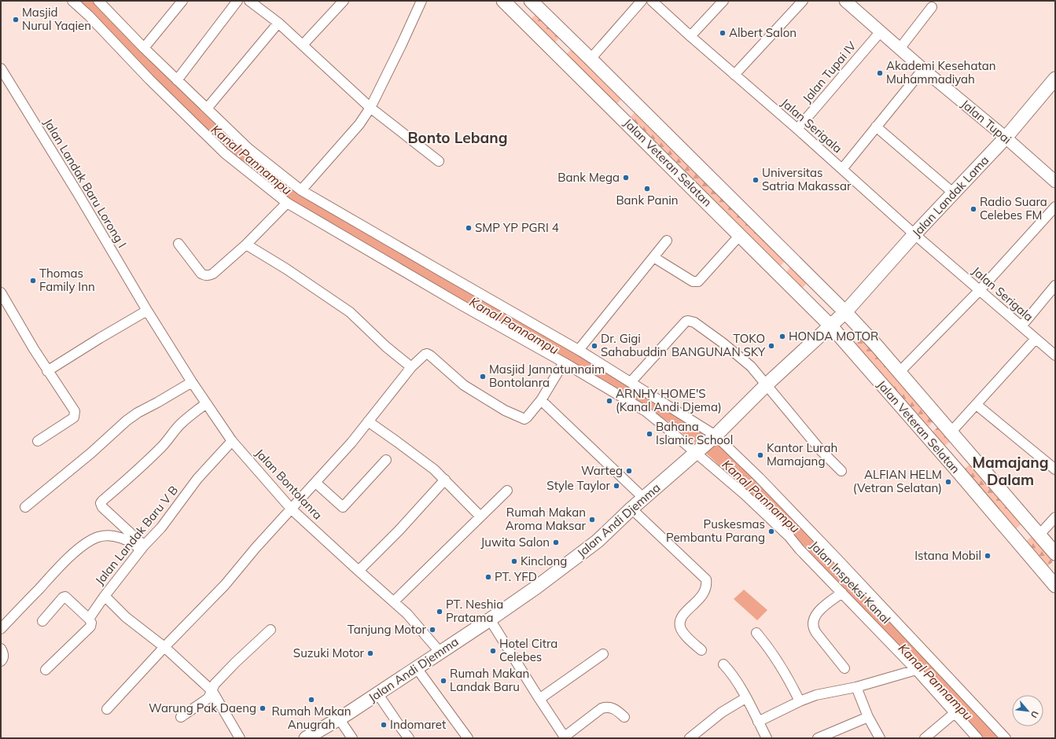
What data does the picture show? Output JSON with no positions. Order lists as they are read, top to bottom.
{
  "streets": {
    "main road": ["Jalan Veteran Selatan", "Jalan Landak Lama", "Jalan Andi Djemma"],
    "street": [
      "Jalan Tupai IV",
      "Jalan Tupai",
      "Jalan Serigala",
      "Jalan Landak Baru Lorong I",
      "Jalan Bontolanra",
      "Jalan Landak Baru V B",
      "Jalan Inspeksi Kanal"
    ]
  },
  "crossings": [
    ["Jalan Tupai IV", "Jalan Tupai"],
    ["Jalan Tupai IV", "Jalan Serigala"],
    ["Jalan Tupai", "Jalan Landak Lama"],
    ["Jalan Serigala", "Jalan Landak Lama"],
    ["Jalan Veteran Selatan", "Jalan Landak Lama"],
    ["Jalan Veteran Selatan", "Jalan Andi Djemma"],
    ["Jalan Landak Baru Lorong I", "Jalan Bontolanra"],
    ["Jalan Bontolanra", "Jalan Andi Djemma"],
    ["Jalan Bontolanra", "Jalan Landak Baru V B"],
    ["Jalan Andi Djemma", "Jalan Inspeksi Kanal"]
  ],
  "districts": ["Bonto Lebang", "Mamajang Dalam"],
  "water": ["Kanal Pannampu"],
  "places": [
    "Masjid Nurul Yaqien",
    "Albert Salon",
    "Akademi Kesehatan Muhammadiyah",
    "Bank Mega",
    "Universitas Satria Makassar",
    "Bank Panin",
    "Radio Suara Celebes FM",
    "SMP YP PGRI 4",
    "Thomas Family Inn",
    "HONDA MOTOR",
    "Dr. Gigi Sahabuddin",
    "TOKO BANGUNAN SKY",
    "Masjid Jannatunnaim Bontolanra",
    "ARNHY HOME'S (Kanal Andi Djema)",
    "Bahana Islamic School",
    "Kantor Lurah Mamajang",
    "Warteg",
    "ALFIAN HELM (Vetran Selatan)",
    "Style Taylor",
    "Rumah Makan Aroma Maksar",
    "Puskesmas Pembantu Parang",
    "Juwita Salon",
    "Istana Mobil",
    "Kinclong",
    "PT. YFD",
    "PT. Neshia Pratama",
    "Tanjung Motor",
    "Hotel Citra Celebes",
    "Suzuki Motor",
    "Rumah Makan Landak Baru",
    "Rumah Makan Anugrah",
    "Warung Pak Daeng",
    "Indomaret"
  ],
  "north": "bottom right"
}
